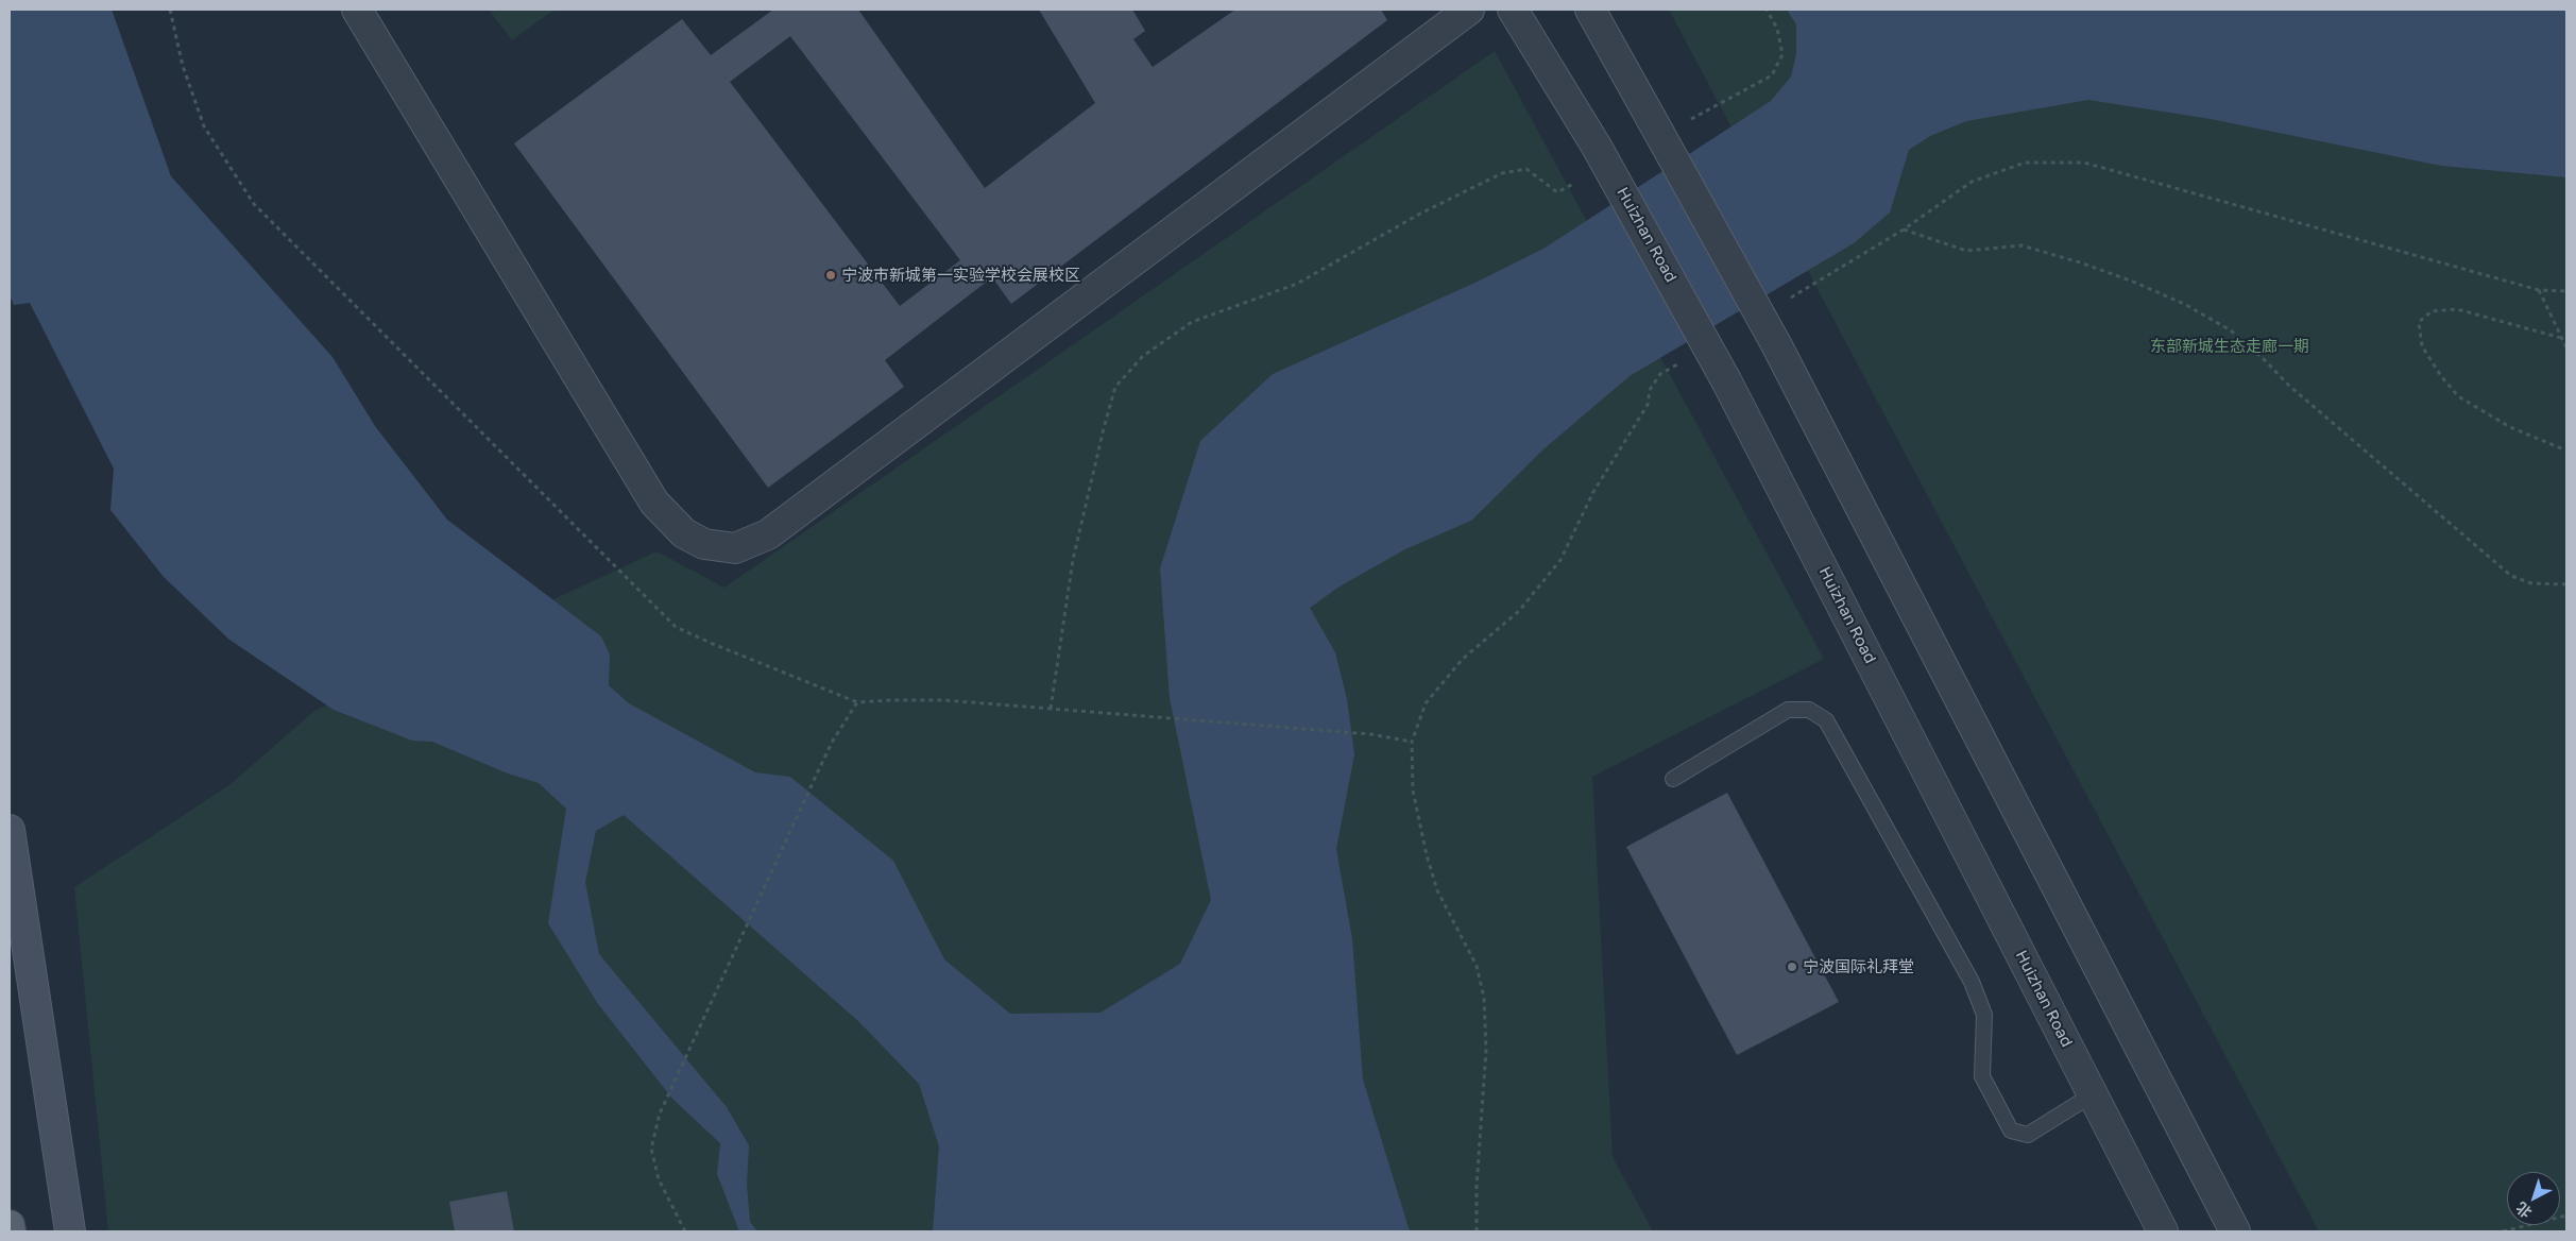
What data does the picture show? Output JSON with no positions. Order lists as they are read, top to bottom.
{
  "streets": {
    "street": ["Huizhan Road"]
  },
  "parks": ["东部新城生态走廊一期"],
  "places": ["宁波市新城第一实验学校会展校区", "宁波国际礼拜堂"],
  "north": "bottom left"
}
